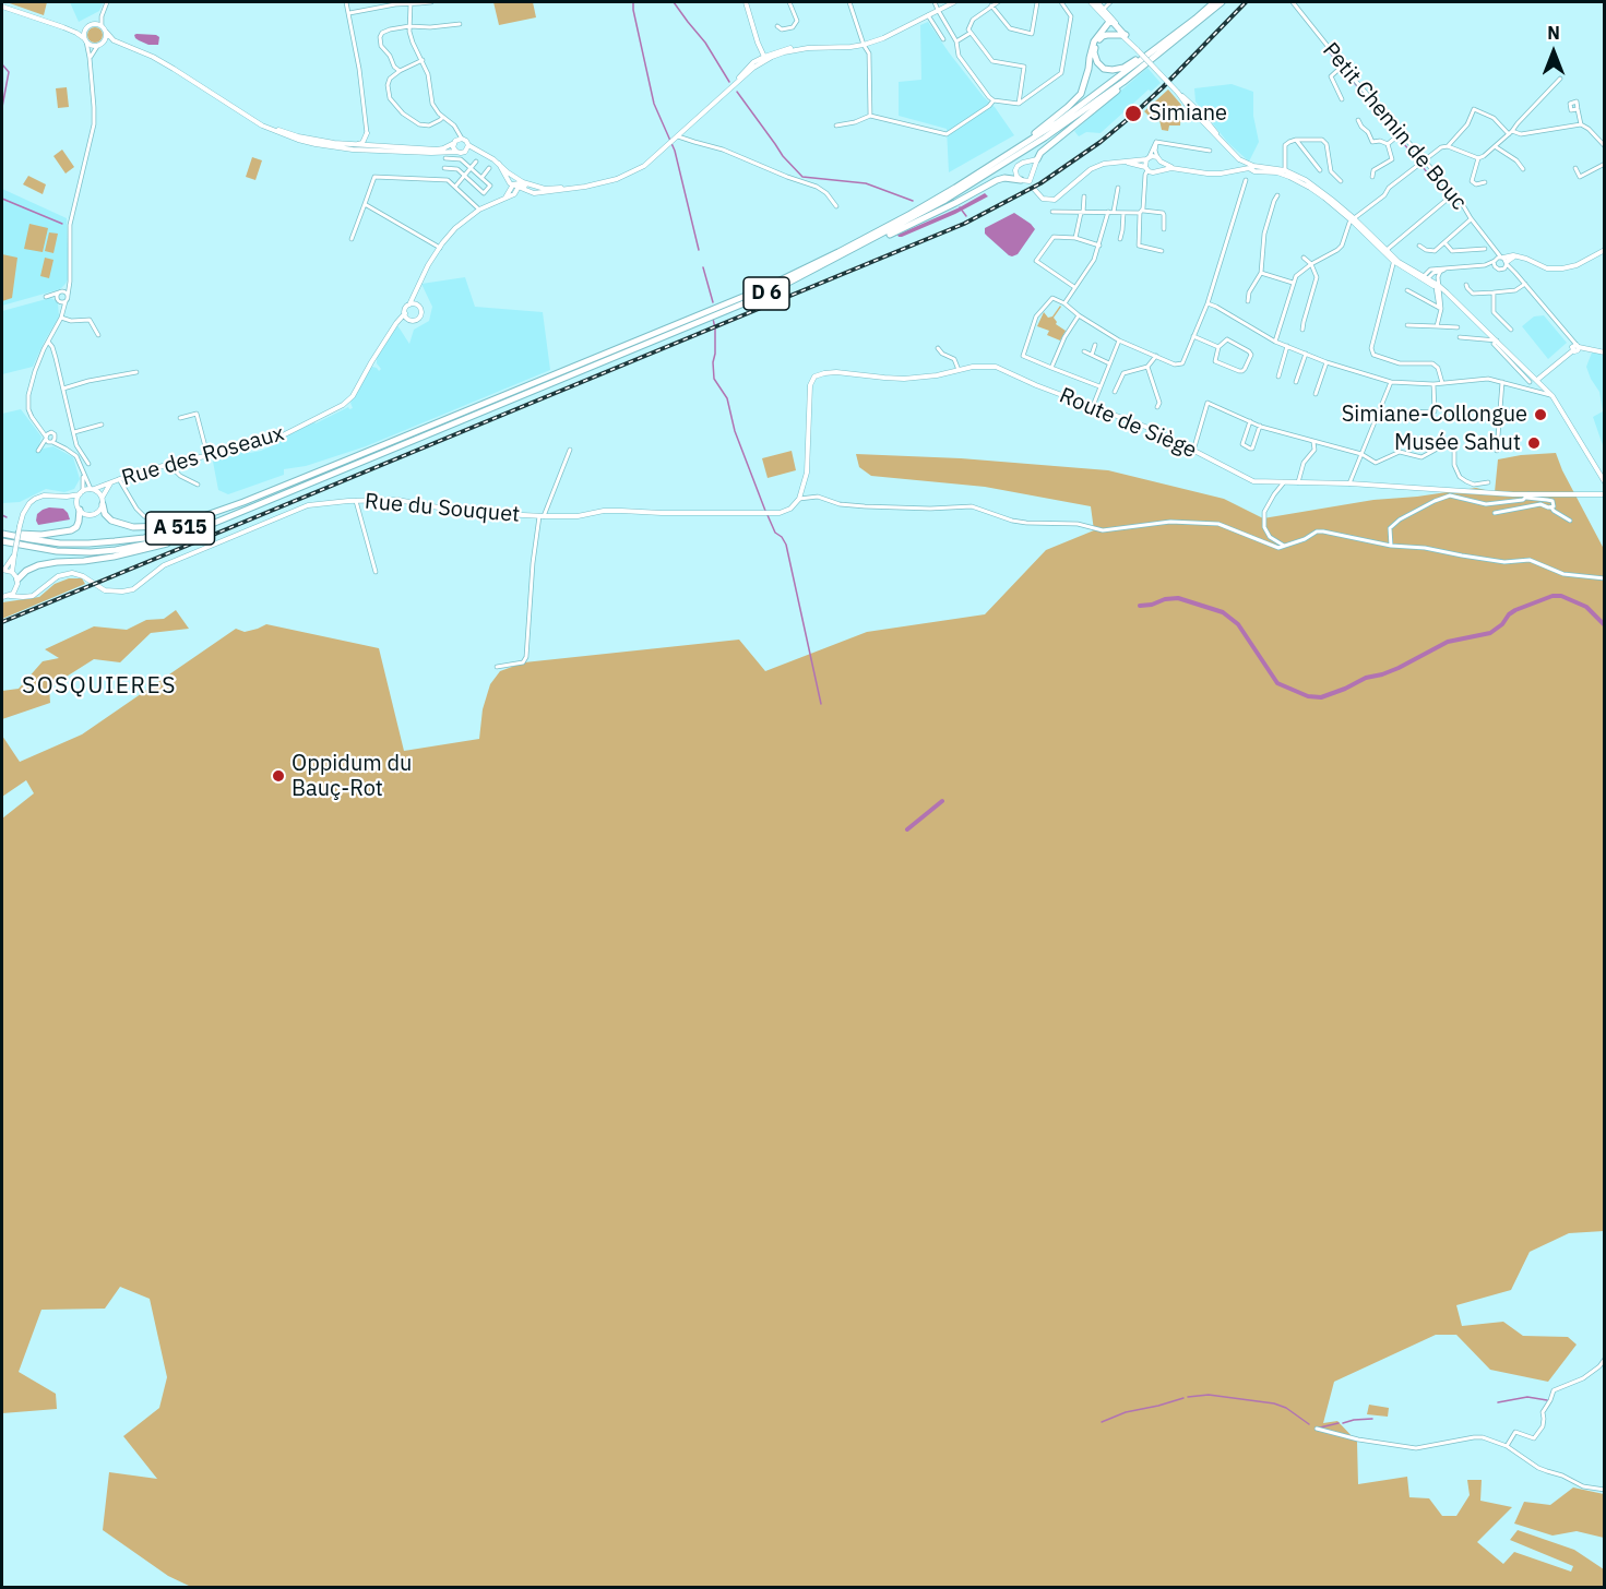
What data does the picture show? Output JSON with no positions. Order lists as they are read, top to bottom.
{
  "streets": {
    "highway": ["D 6", "A 515"],
    "street": [
      "Petit Chemin de Bouc",
      "Route de Siège",
      "Rue des Roseaux",
      "Rue du Souquet"
    ]
  },
  "crossings": [
    ["D 6", "A 515"],
    ["Route de Siège", "Rue du Souquet"]
  ],
  "districts": ["SOSQUIERES"],
  "places": [
    "Simiane",
    "Simiane-Collongue",
    "Musée Sahut",
    "Oppidum du Bauç-Rot"
  ],
  "north": "top"
}
